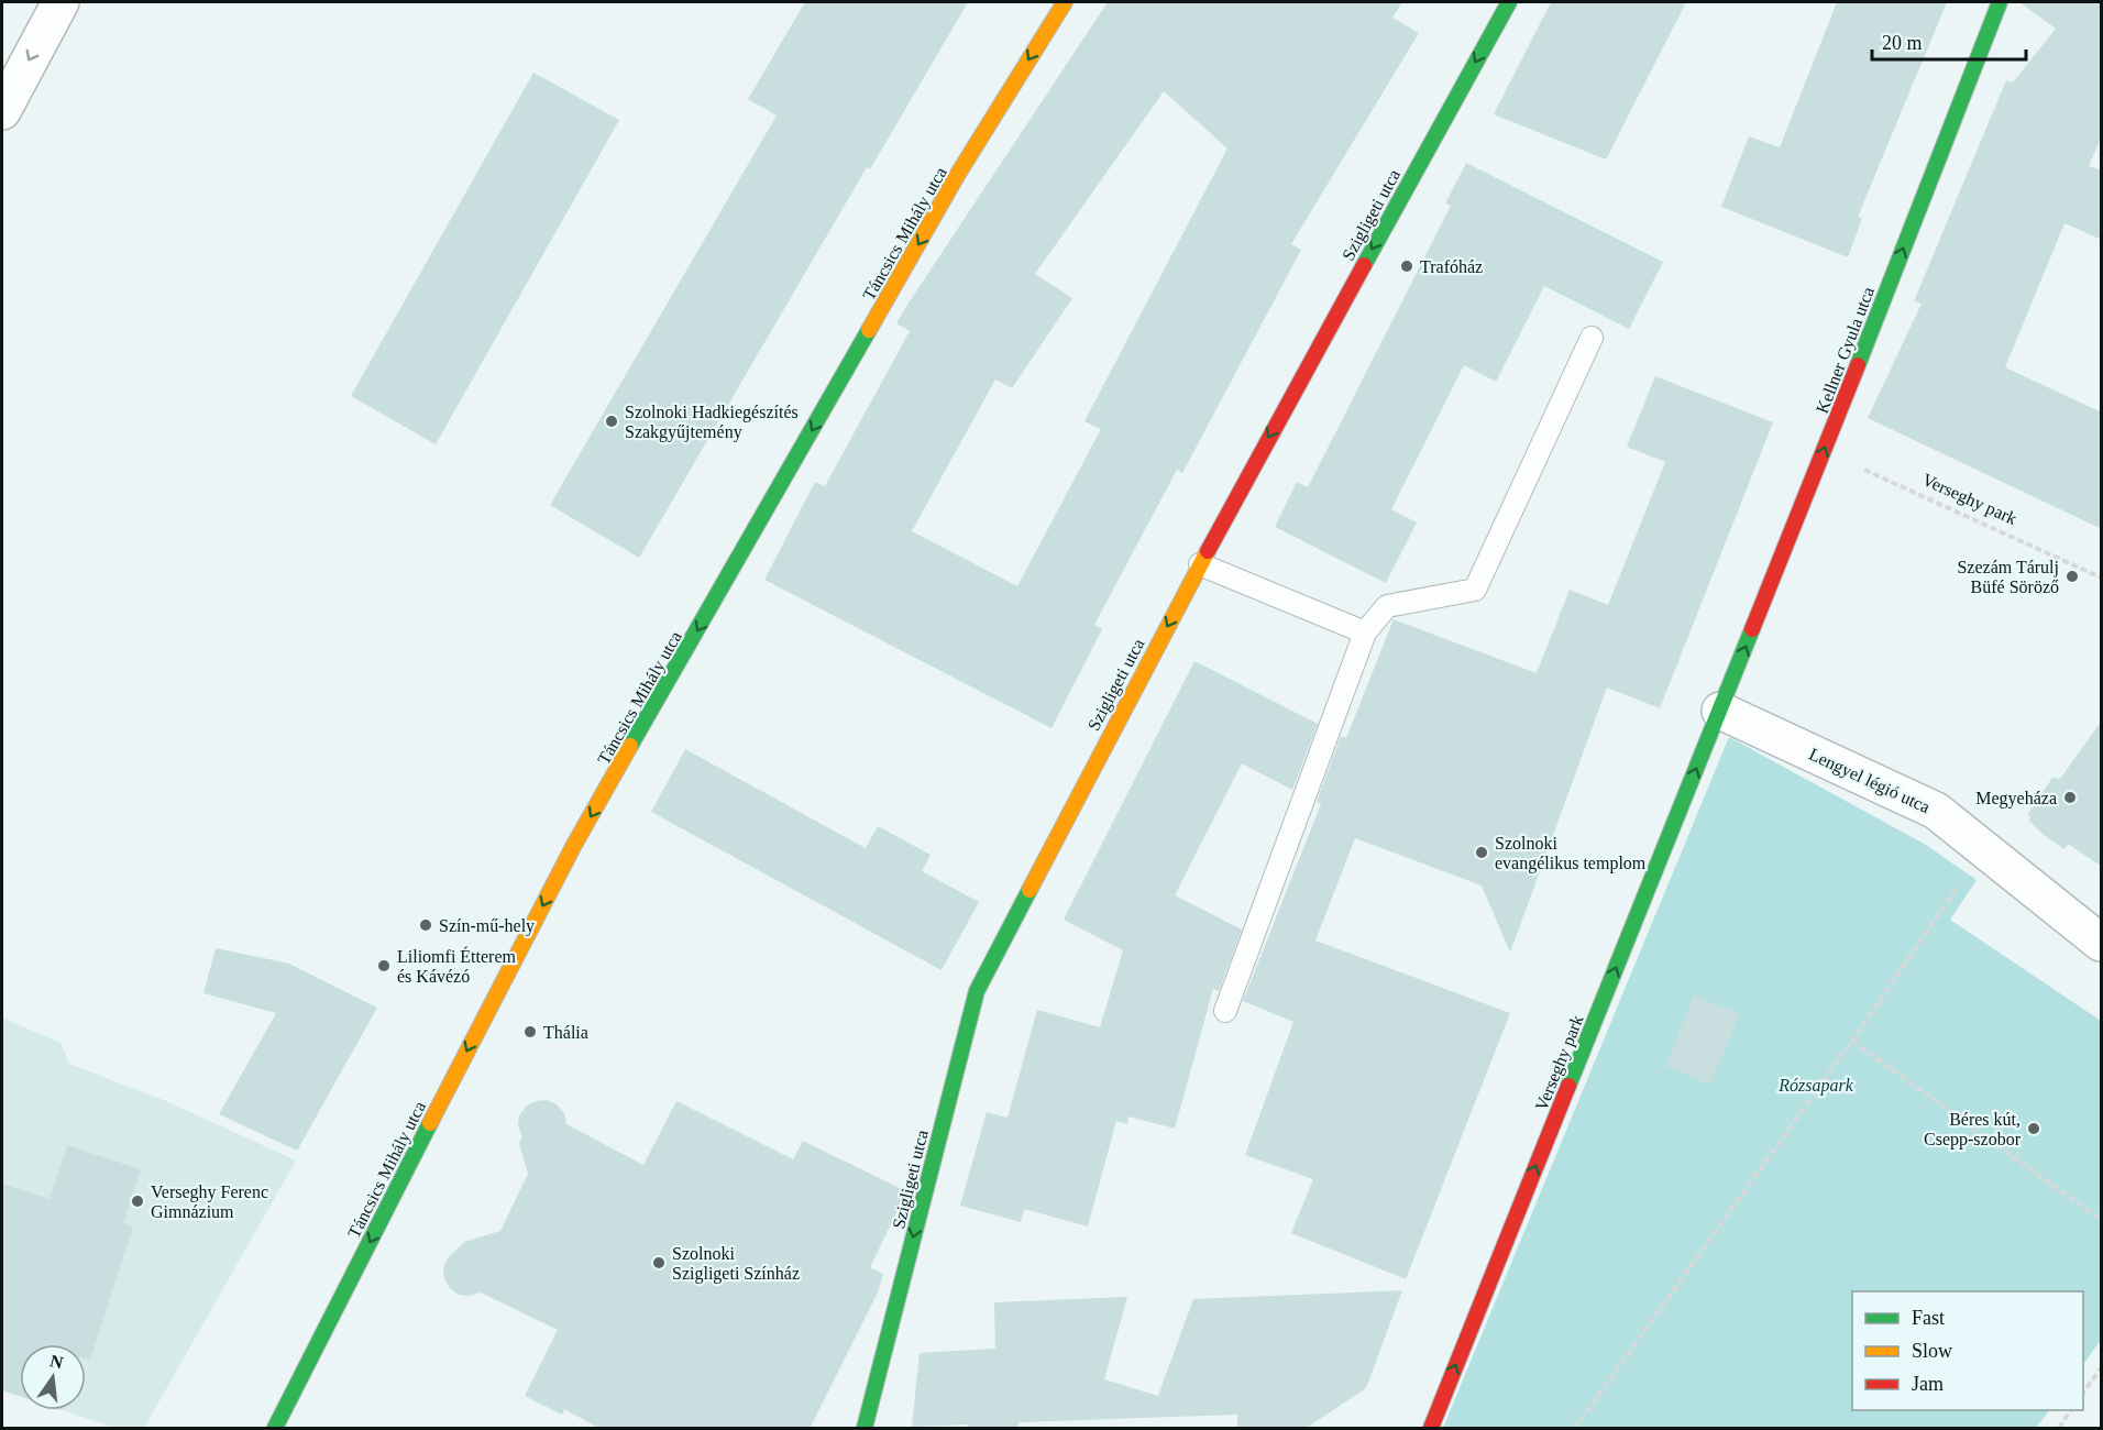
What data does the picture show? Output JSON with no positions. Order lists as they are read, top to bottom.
{
  "streets": {
    "street": [
      "Szigligeti utca",
      "Táncsics Mihály utca",
      "Kellner Gyula utca",
      "Verseghy park",
      "Lengyel légió utca"
    ]
  },
  "crossings": [
    ["Kellner Gyula utca", "Verseghy park"],
    ["Kellner Gyula utca", "Lengyel légió utca"],
    ["Verseghy park", "Lengyel légió utca"]
  ],
  "one_way": [
    "Szigligeti utca",
    "Táncsics Mihály utca",
    "Kellner Gyula utca",
    "Verseghy park"
  ],
  "parks": ["Rózsapark"],
  "places": [
    "Trafóház",
    "Szolnoki Hadkiegészítés Szakgyűjtemény",
    "Szezám Tárulj Büfé Söröző",
    "Megyeháza",
    "Szolnoki evangélikus templom",
    "Szín-mű-hely",
    "Liliomfi Étterem és Kávézó",
    "Thália",
    "Béres kút, Csepp-szobor",
    "Verseghy Ferenc Gimnázium",
    "Szolnoki Szigligeti Színház"
  ],
  "legend": ["Fast", "Slow", "Jam"],
  "scale_bar": "20 m",
  "north": "top"
}
